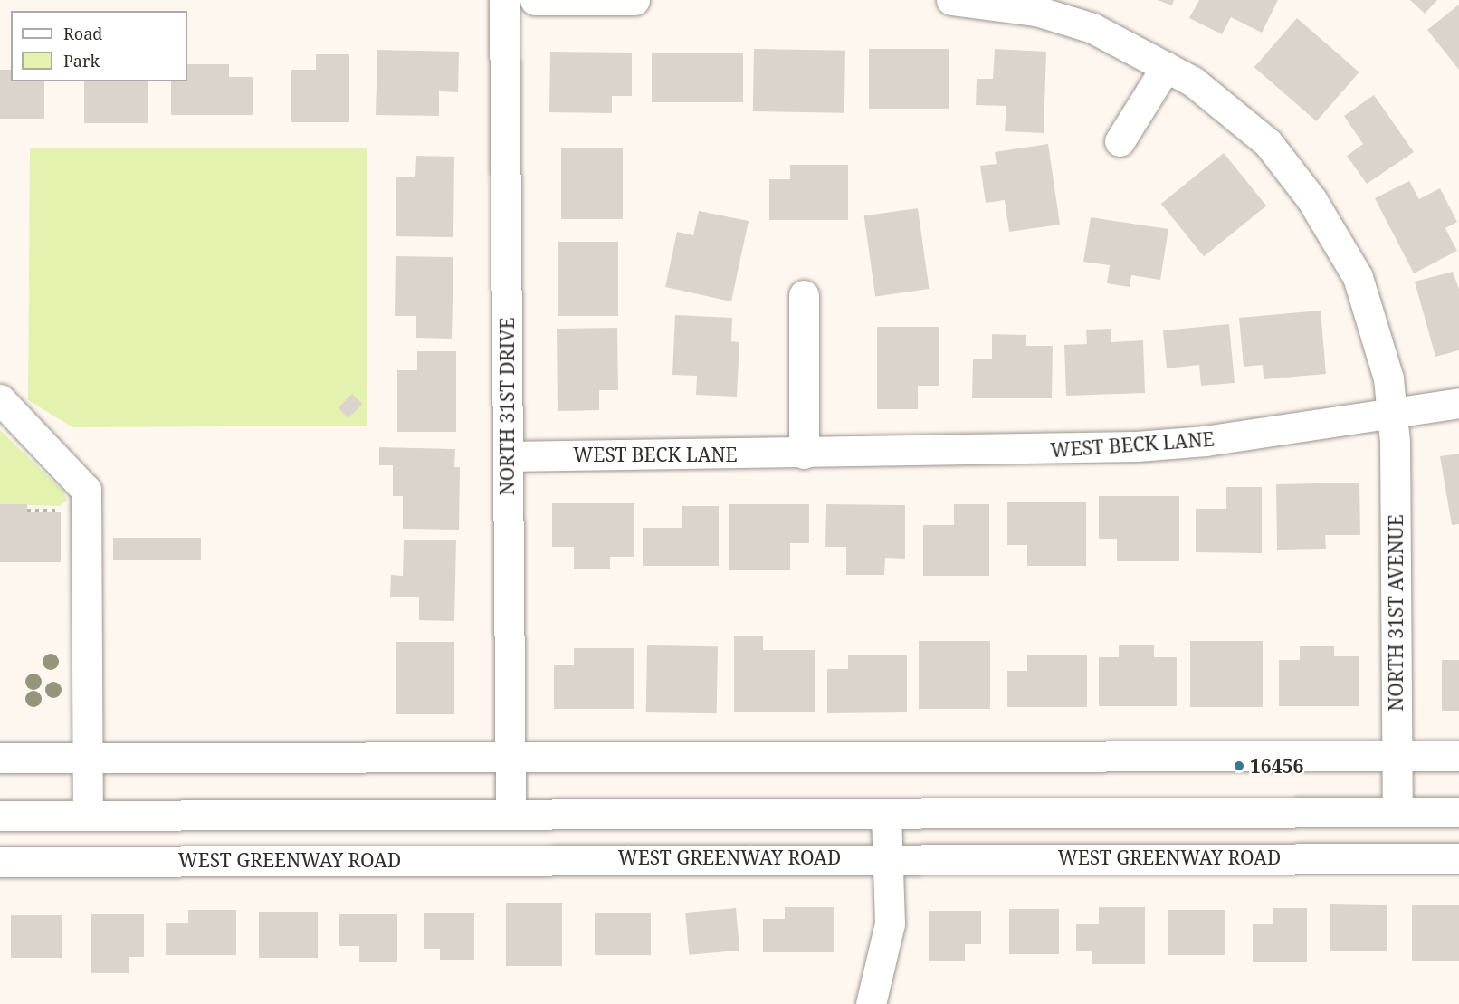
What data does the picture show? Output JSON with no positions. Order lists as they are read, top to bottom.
{
  "streets": {
    "street": [
      "NORTH 31ST DRIVE",
      "WEST BECK LANE",
      "NORTH 31ST AVENUE",
      "WEST GREENWAY ROAD"
    ]
  },
  "crossings": [
    ["NORTH 31ST DRIVE", "WEST BECK LANE"],
    ["WEST BECK LANE", "NORTH 31ST AVENUE"]
  ],
  "places": ["16456"],
  "legend": ["Road", "Park"]
}
